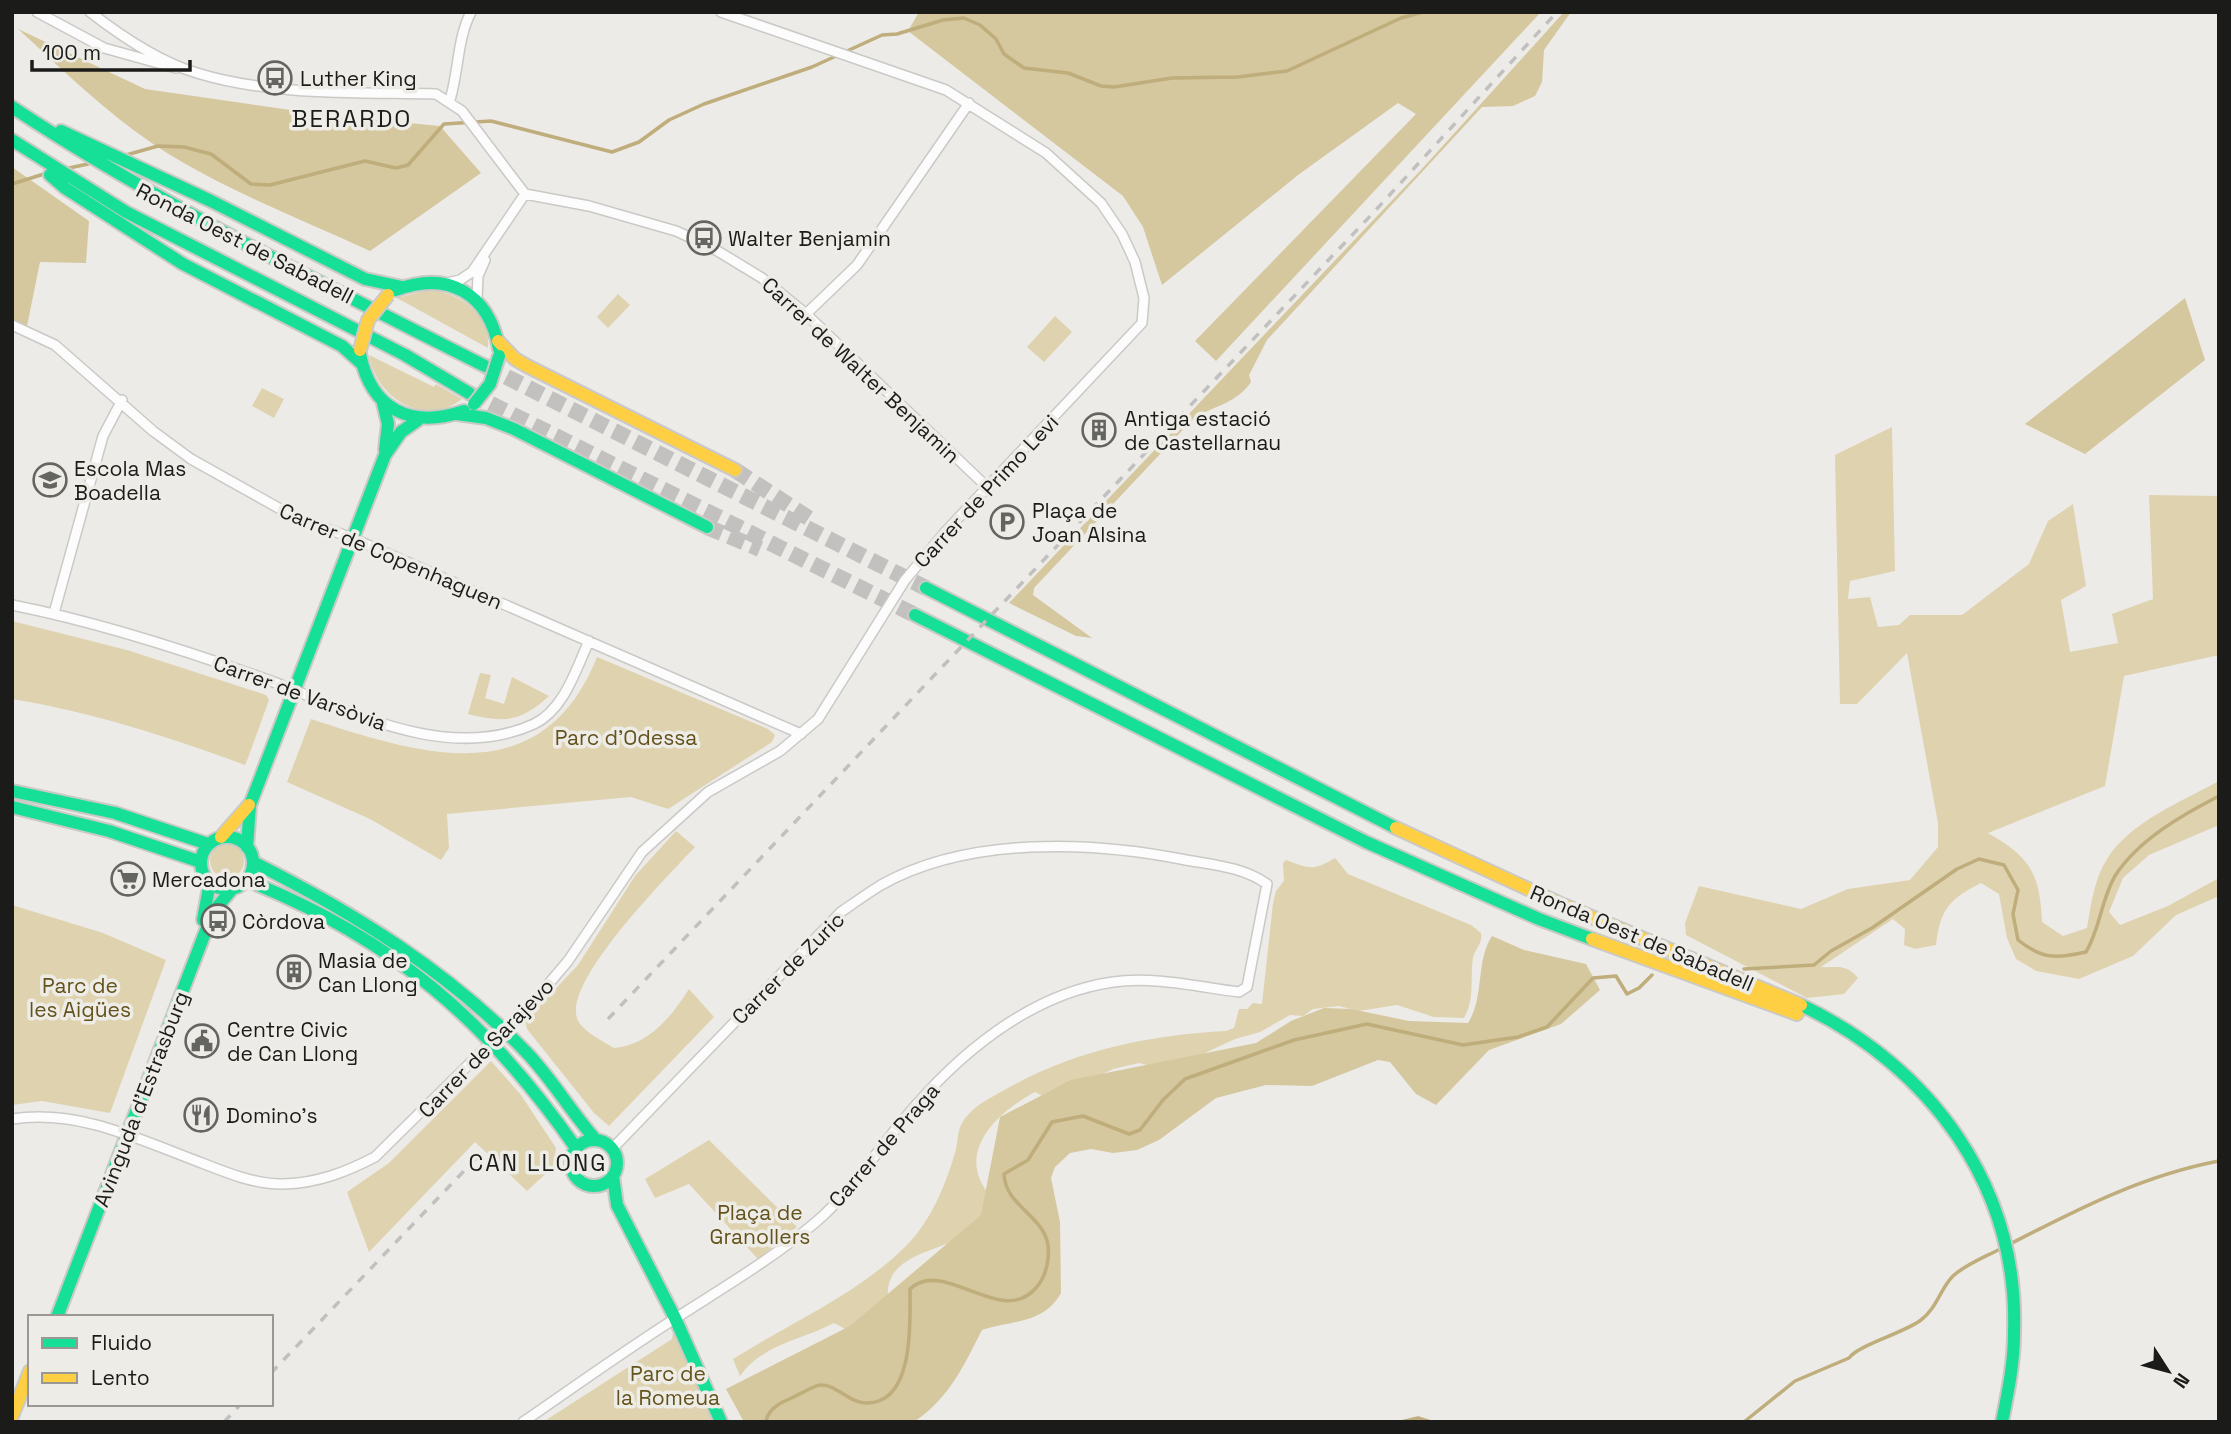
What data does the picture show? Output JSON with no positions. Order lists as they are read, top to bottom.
{
  "streets": {
    "main road": ["Ronda Oest de Sabadell", "Avinguda d'Estrasburg"],
    "street": [
      "Carrer de Walter Benjamin",
      "Carrer de Primo Levi",
      "Carrer de Copenhaguen",
      "Carrer de Varsòvia",
      "Carrer de Zuric",
      "Carrer de Sarajevo",
      "Carrer de Praga"
    ]
  },
  "crossings": [
    ["Carrer de Walter Benjamin", "Carrer de Primo Levi"],
    ["Carrer de Primo Levi", "Carrer de Sarajevo"],
    ["Carrer de Copenhaguen", "Carrer de Varsòvia"],
    ["Carrer de Copenhaguen", "Carrer de Sarajevo"],
    ["Carrer de Zuric", "Carrer de Praga"],
    ["Carrer de Sarajevo", "Avinguda d'Estrasburg"]
  ],
  "districts": ["BERARDO", "CAN LLONG"],
  "parks": [
    "Parc d'Odessa",
    "Parc de les Aigües",
    "Plaça de Granollers",
    "Parc de la Romeua"
  ],
  "places": {
    "bus stop": ["Luther King", "Walter Benjamin", "Còrdova"],
    "building": ["Antiga estació de Castellarnau", "Masia de Can Llong"],
    "school or university": ["Escola Mas Boadella"],
    "parking": ["Plaça de Joan Alsina"],
    "supermarket": ["Mercadona"],
    "public building": ["Centre Civic de Can Llong"],
    "restaurant": ["Domino's"]
  },
  "legend": ["Fluido", "Lento"],
  "scale_bar": "100 m",
  "north": "bottom right"
}
